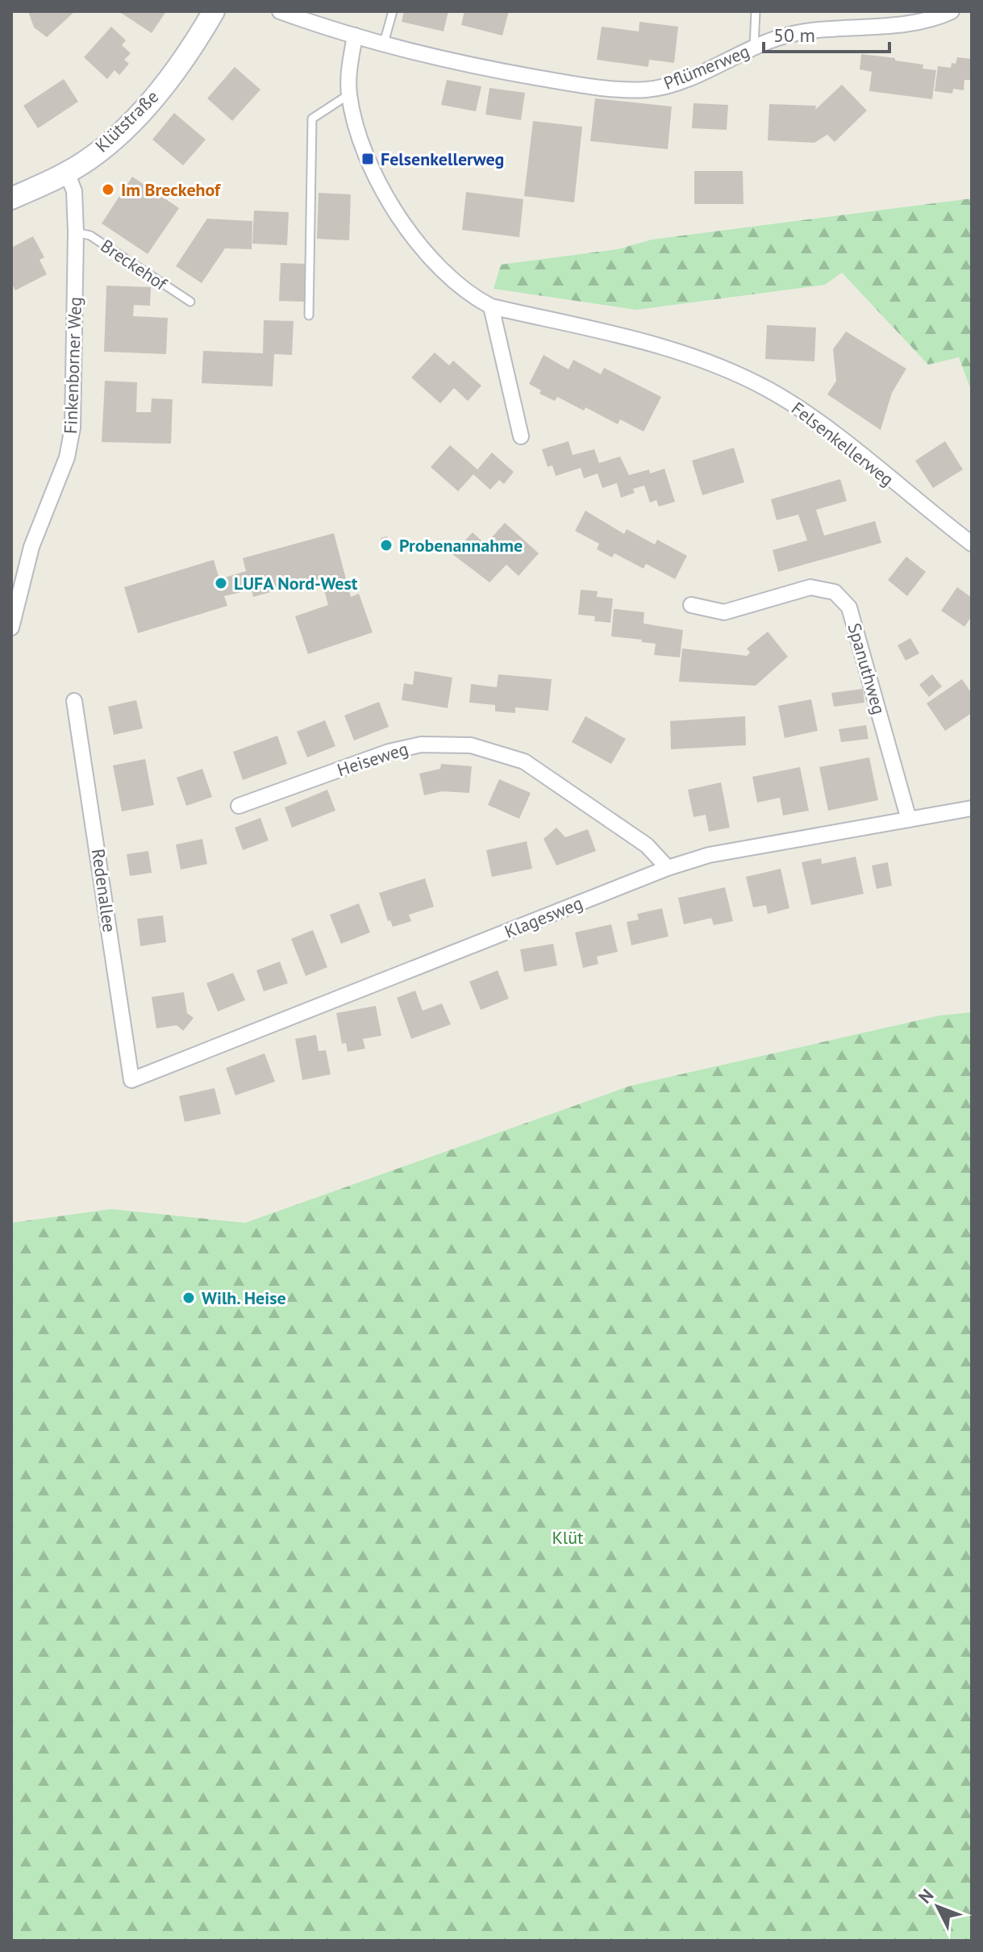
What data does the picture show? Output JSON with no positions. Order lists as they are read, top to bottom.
{
  "streets": {
    "main road": ["Klütstraße"],
    "street": [
      "Pflümerweg",
      "Finkenborner Weg",
      "Felsenkellerweg",
      "Spanuthweg",
      "Heiseweg",
      "Redenallee",
      "Klagesweg"
    ],
    "lane": ["Breckehof"]
  },
  "crossings": [
    ["Pflümerweg", "Felsenkellerweg"],
    ["Klütstraße", "Finkenborner Weg"],
    ["Breckehof", "Finkenborner Weg"],
    ["Spanuthweg", "Klagesweg"],
    ["Heiseweg", "Klagesweg"],
    ["Redenallee", "Klagesweg"]
  ],
  "parks": ["Klüt"],
  "places": {
    "transit": ["Felsenkellerweg"],
    "other": [
      "Im Breckehof",
      "Probenannahme",
      "LUFA Nord-West",
      "Wilh. Heise"
    ]
  },
  "scale_bar": "50 m",
  "north": "top left"
}
